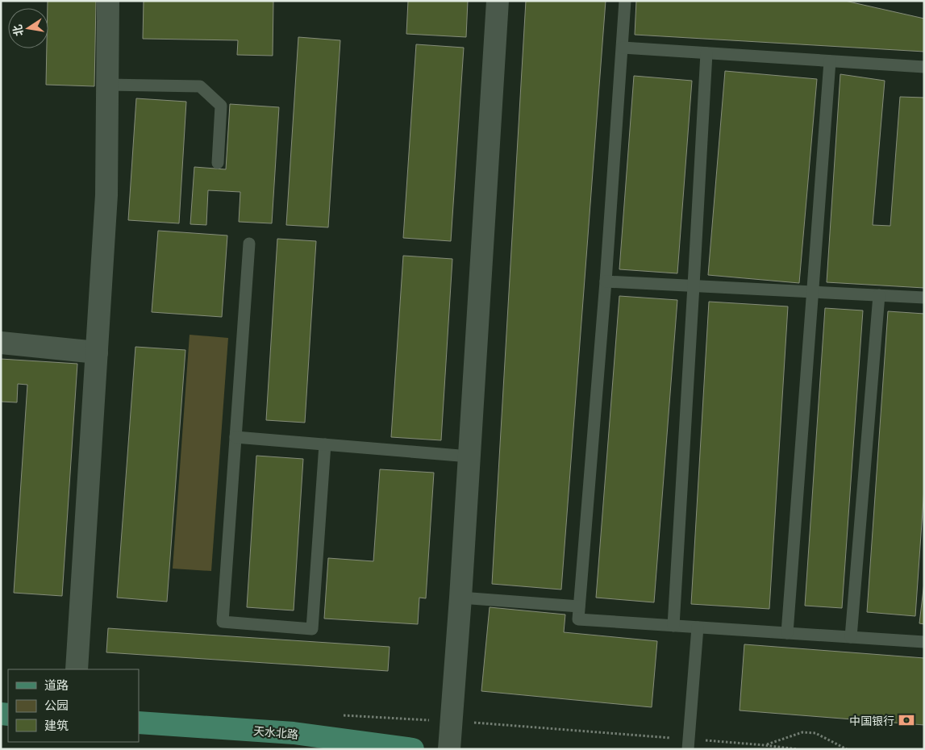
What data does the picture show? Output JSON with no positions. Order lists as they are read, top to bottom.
{
  "streets": {
    "main road": ["天水北路"]
  },
  "places": {
    "bank": ["中国银行"]
  },
  "legend": ["道路", "公园", "建筑"],
  "north": "left"
}
